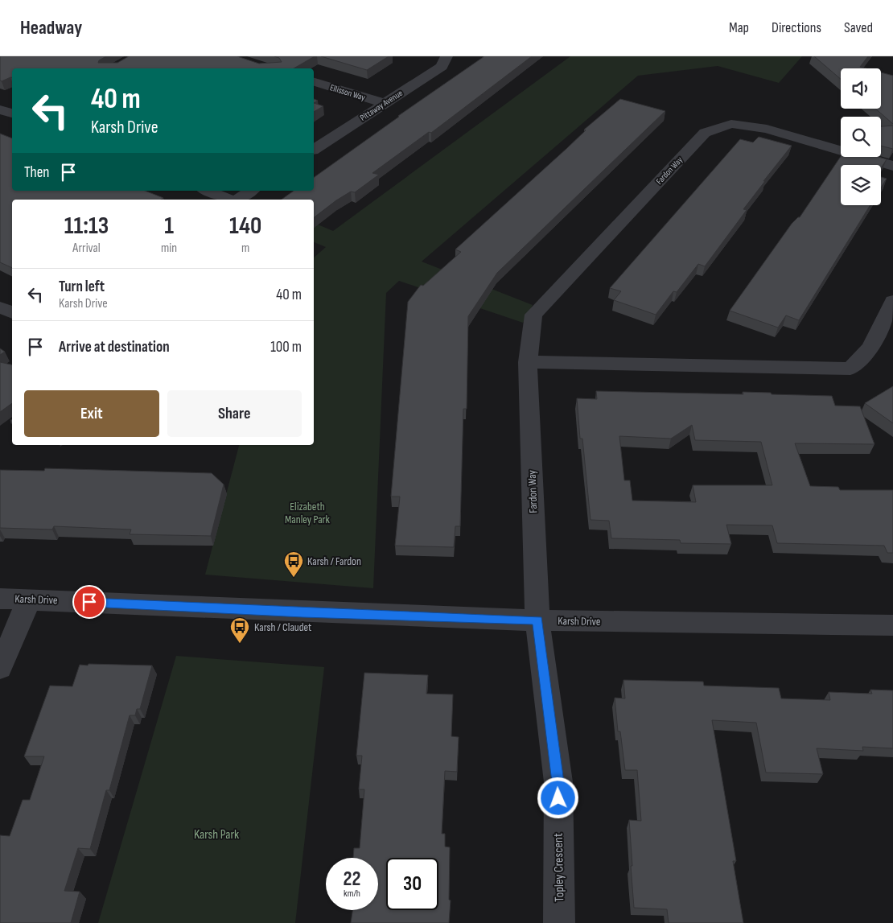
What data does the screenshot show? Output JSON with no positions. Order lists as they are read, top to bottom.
{
  "streets": {
    "street": [
      "Ellisson Way",
      "Pittaway Avenue",
      "Fardon Way",
      "Karsh Drive",
      "Topley Crescent"
    ]
  },
  "crossings": [
    ["Ellisson Way", "Pittaway Avenue"],
    ["Fardon Way", "Karsh Drive"],
    ["Fardon Way", "Topley Crescent"],
    ["Karsh Drive", "Topley Crescent"]
  ],
  "parks": ["Elizabeth Manley Park", "Karsh Park"],
  "places": {
    "bus stop": ["Karsh / Fardon", "Karsh / Claudet"]
  },
  "page": {
    "header": "Headway",
    "nav": ["Map", "Directions", "Saved"],
    "turn": ["40 m", "Karsh Drive"],
    "then": "Then",
    "eta": [
      "11:13",
      "Arrival",
      "1",
      "min",
      "140",
      "m"
    ],
    "list": [
      {
        "name": "Turn left",
        "note": "Karsh Drive",
        "value": "40 m"
      },
      {
        "name": "Arrive at destination",
        "value": "100 m"
      }
    ],
    "buttons": ["Exit", "Share"],
    "speed": "22 km/h",
    "limit": "30"
  }
}
